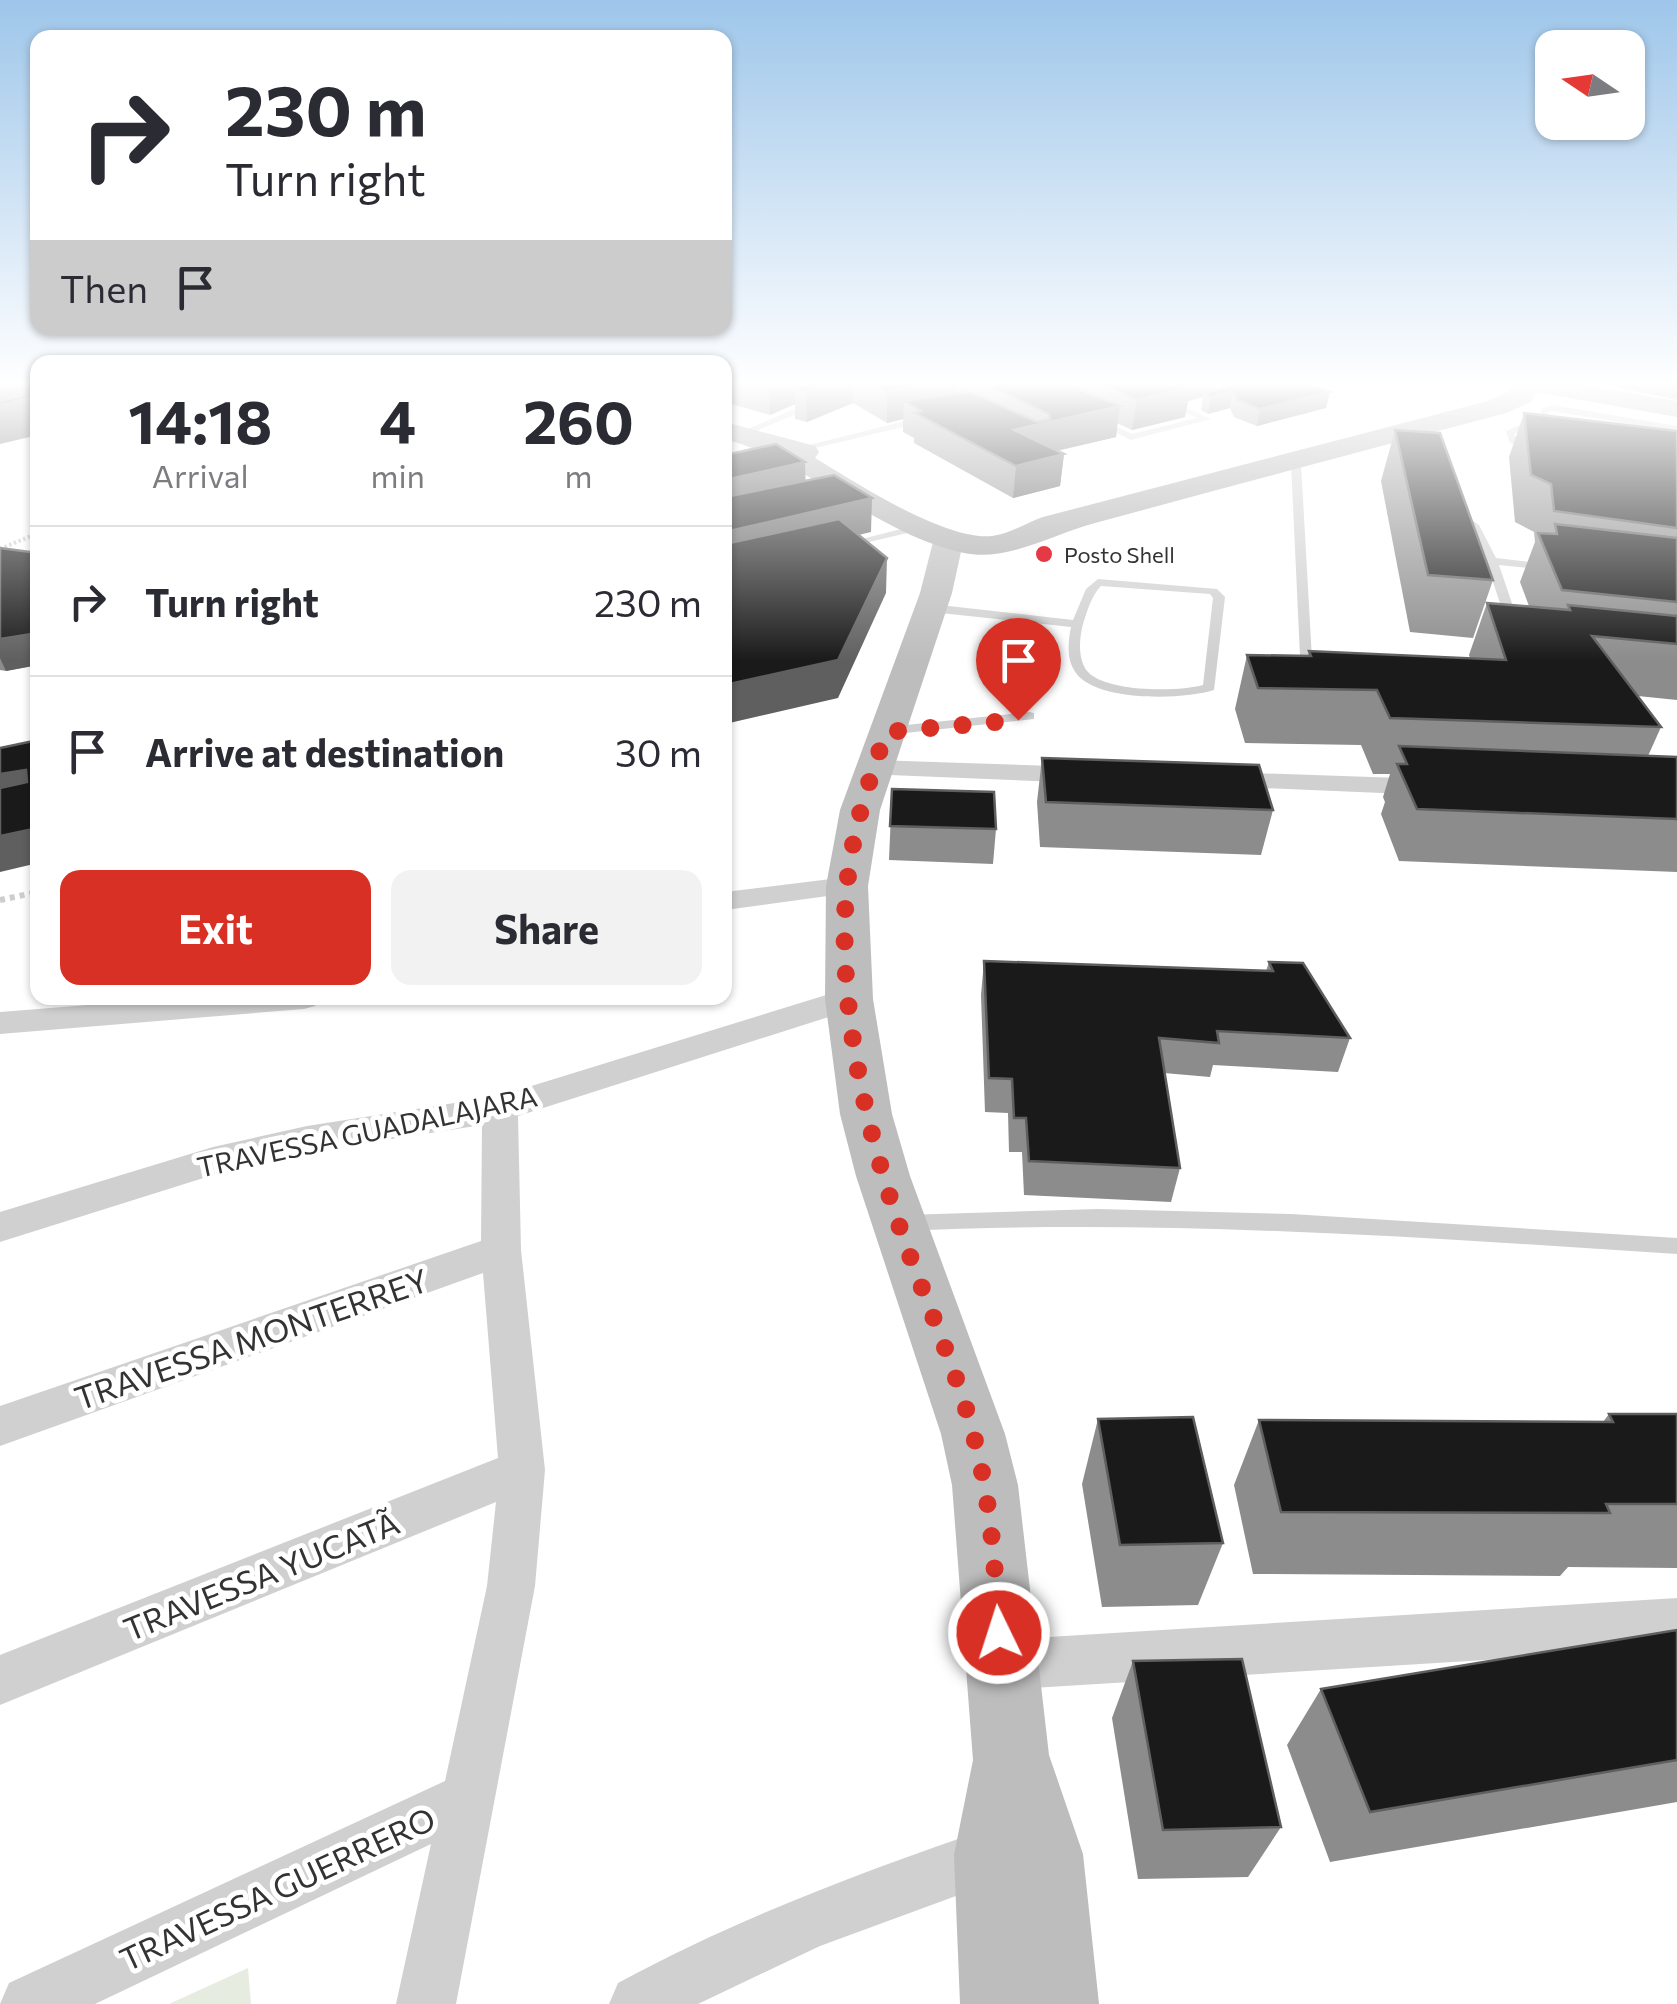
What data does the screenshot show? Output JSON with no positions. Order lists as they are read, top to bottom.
{
  "streets": {
    "street": [
      "TRAVESSA GUADALAJARA",
      "TRAVESSA MONTERREY",
      "TRAVESSA YUCATÃ",
      "TRAVESSA GUERRERO"
    ]
  },
  "places": ["Posto Shell"],
  "north": "left",
  "page": {
    "turn": ["230 m", "Turn right"],
    "then": "Then",
    "eta": [
      "14:18",
      "Arrival",
      "4",
      "min",
      "260",
      "m"
    ],
    "list": [
      {
        "name": "Turn right",
        "value": "230 m"
      },
      {
        "name": "Arrive at destination",
        "value": "30 m"
      }
    ],
    "buttons": ["Exit", "Share"]
  }
}
